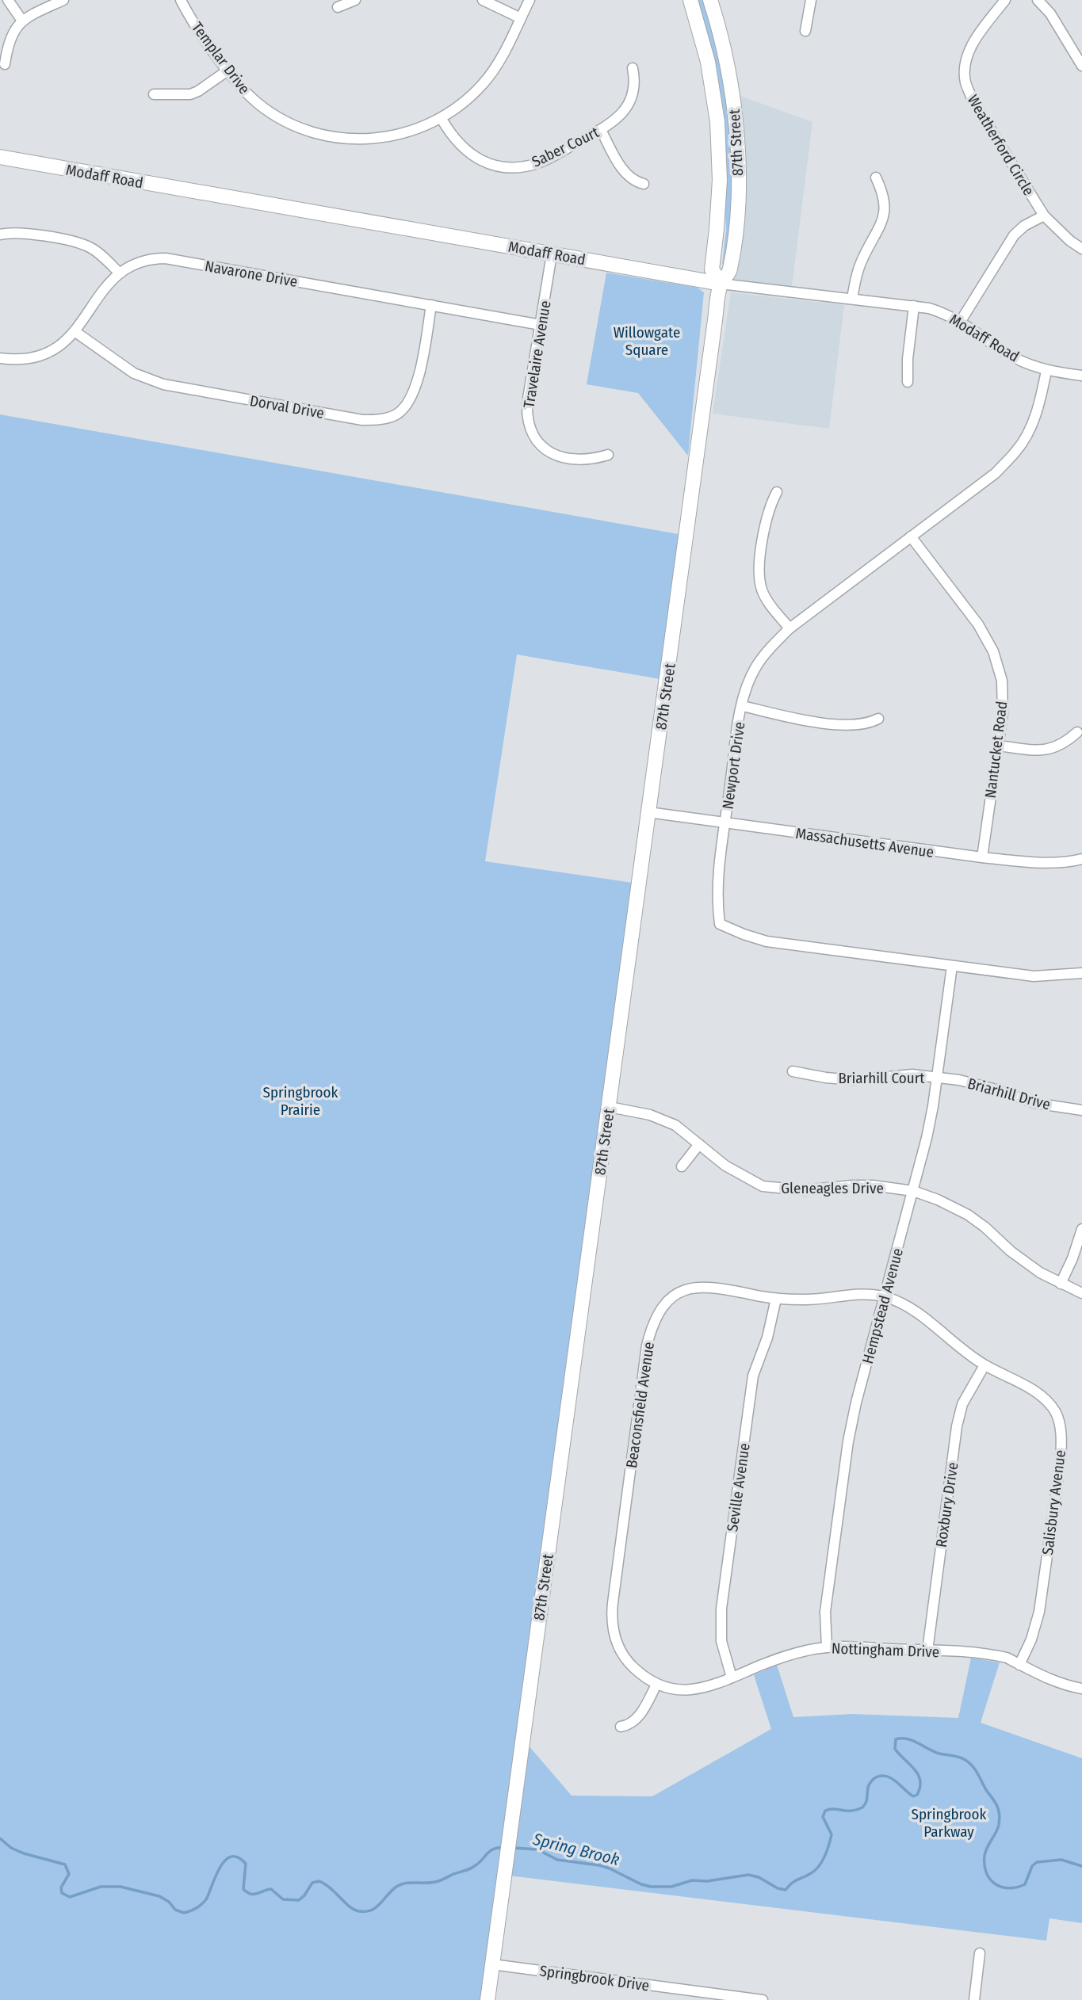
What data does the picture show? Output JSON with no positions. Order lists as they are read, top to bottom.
{
  "streets": {
    "street": [
      "Templar Drive",
      "87th Street",
      "Weatherford Circle",
      "Saber Court",
      "Modaff Road",
      "Navarone Drive",
      "Travelaire Avenue",
      "Dorval Drive",
      "Nantucket Road",
      "Newport Drive",
      "Massachusetts Avenue",
      "Briarhill Court",
      "Briarhill Drive",
      "Gleneagles Drive",
      "Hempstead Avenue",
      "Beaconsfield Avenue",
      "Seville Avenue",
      "Salisbury Avenue",
      "Roxbury Drive",
      "Nottingham Drive",
      "Springbrook Drive"
    ]
  },
  "crossings": [
    ["Templar Drive", "Saber Court"],
    ["87th Street", "Modaff Road"],
    ["87th Street", "Massachusetts Avenue"],
    ["87th Street", "Gleneagles Drive"],
    ["87th Street", "Springbrook Drive"],
    ["Modaff Road", "Travelaire Avenue"],
    ["Modaff Road", "Newport Drive"],
    ["Navarone Drive", "Travelaire Avenue"],
    ["Navarone Drive", "Dorval Drive"],
    ["Nantucket Road", "Newport Drive"],
    ["Nantucket Road", "Massachusetts Avenue"],
    ["Newport Drive", "Massachusetts Avenue"],
    ["Newport Drive", "Hempstead Avenue"],
    ["Briarhill Court", "Briarhill Drive"],
    ["Briarhill Court", "Hempstead Avenue"],
    ["Briarhill Drive", "Hempstead Avenue"],
    ["Gleneagles Drive", "Hempstead Avenue"],
    ["Hempstead Avenue", "Beaconsfield Avenue"],
    ["Hempstead Avenue", "Salisbury Avenue"],
    ["Hempstead Avenue", "Nottingham Drive"],
    ["Beaconsfield Avenue", "Seville Avenue"],
    ["Beaconsfield Avenue", "Salisbury Avenue"],
    ["Beaconsfield Avenue", "Nottingham Drive"],
    ["Seville Avenue", "Nottingham Drive"],
    ["Salisbury Avenue", "Roxbury Drive"],
    ["Salisbury Avenue", "Nottingham Drive"],
    ["Roxbury Drive", "Nottingham Drive"]
  ],
  "water": ["Spring Brook"],
  "parks": ["Willowgate Square", "Springbrook Prairie", "Springbrook Parkway"]
}
